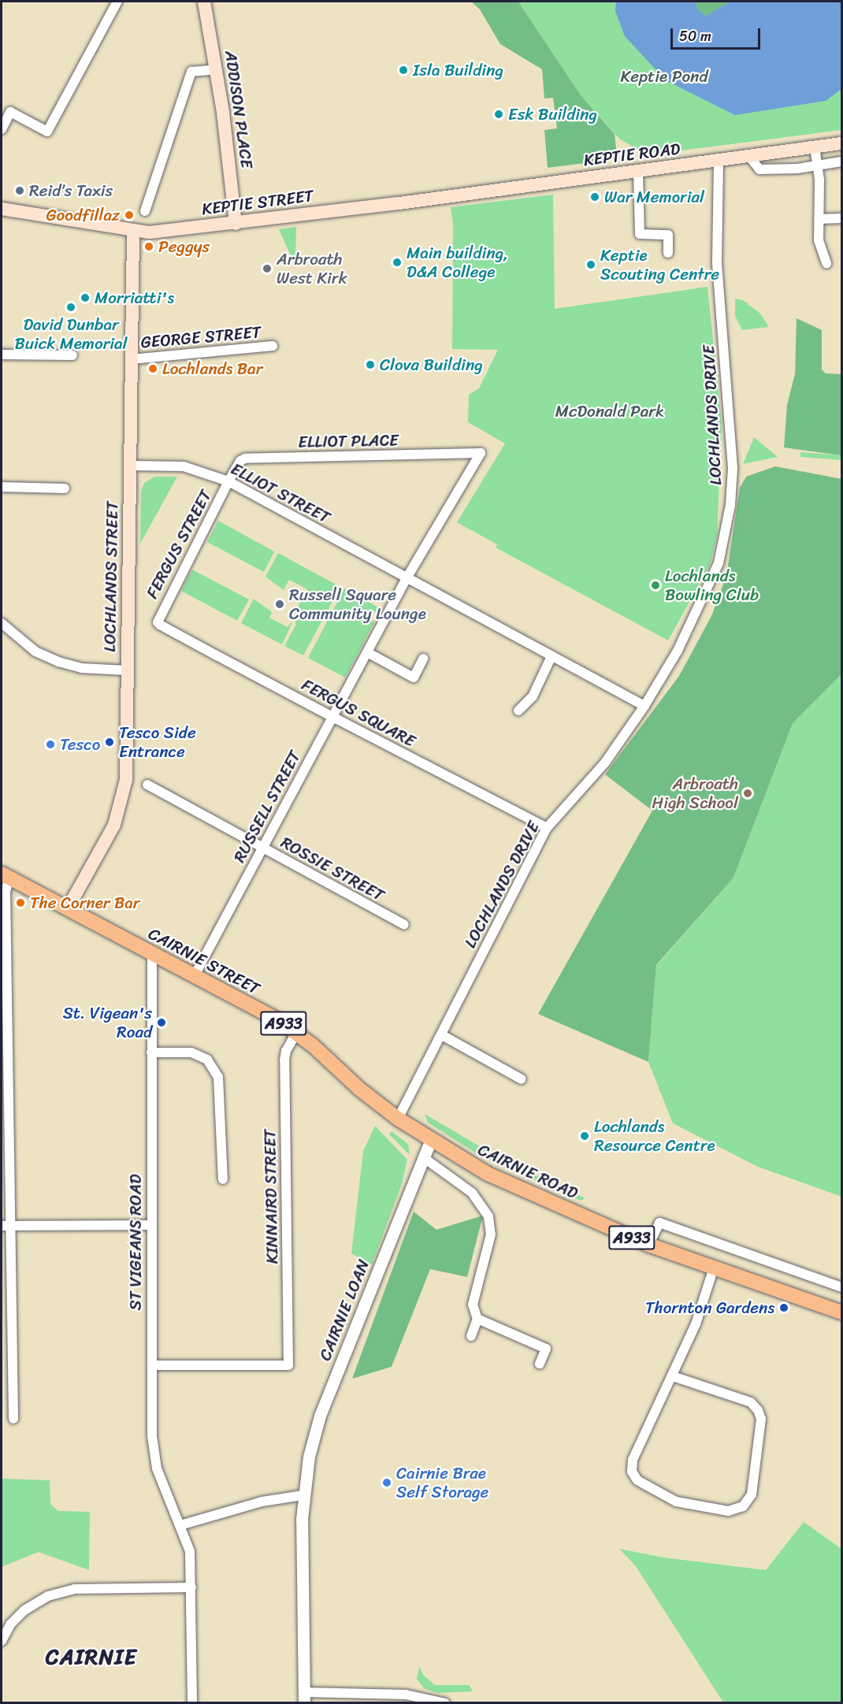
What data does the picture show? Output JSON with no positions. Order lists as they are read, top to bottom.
{
  "streets": {
    "main road": [
      "ADDISON PLACE",
      "KEPTIE ROAD",
      "KEPTIE STREET",
      "LOCHLANDS STREET",
      "CAIRNIE STREET",
      "A933",
      "CAIRNIE ROAD"
    ],
    "street": [
      "GEORGE STREET",
      "LOCHLANDS DRIVE",
      "ELLIOT PLACE",
      "ELLIOT STREET",
      "FERGUS STREET",
      "FERGUS SQUARE",
      "RUSSELL STREET",
      "ROSSIE STREET",
      "KINNAIRD STREET",
      "ST VIGEANS ROAD",
      "CAIRNIE LOAN"
    ]
  },
  "crossings": [
    ["ADDISON PLACE", "KEPTIE STREET"],
    ["KEPTIE ROAD", "KEPTIE STREET"],
    ["KEPTIE ROAD", "LOCHLANDS DRIVE"],
    ["KEPTIE STREET", "LOCHLANDS STREET"],
    ["GEORGE STREET", "LOCHLANDS STREET"],
    ["LOCHLANDS DRIVE", "ELLIOT STREET"],
    ["LOCHLANDS DRIVE", "FERGUS SQUARE"],
    ["LOCHLANDS DRIVE", "CAIRNIE STREET"],
    ["LOCHLANDS DRIVE", "CAIRNIE ROAD"],
    ["ELLIOT PLACE", "ELLIOT STREET"],
    ["ELLIOT PLACE", "FERGUS STREET"],
    ["ELLIOT PLACE", "RUSSELL STREET"],
    ["ELLIOT STREET", "FERGUS STREET"],
    ["ELLIOT STREET", "LOCHLANDS STREET"],
    ["ELLIOT STREET", "RUSSELL STREET"],
    ["FERGUS STREET", "FERGUS SQUARE"],
    ["LOCHLANDS STREET", "CAIRNIE STREET"],
    ["FERGUS SQUARE", "RUSSELL STREET"],
    ["RUSSELL STREET", "ROSSIE STREET"],
    ["RUSSELL STREET", "CAIRNIE STREET"],
    ["CAIRNIE STREET", "CAIRNIE ROAD"],
    ["CAIRNIE STREET", "KINNAIRD STREET"],
    ["CAIRNIE STREET", "ST VIGEANS ROAD"],
    ["CAIRNIE ROAD", "CAIRNIE LOAN"],
    ["KINNAIRD STREET", "ST VIGEANS ROAD"]
  ],
  "districts": ["CAIRNIE"],
  "parks": ["Keptie Pond", "McDonald Park"],
  "places": [
    "Isla Building",
    "Esk Building",
    "Reid’s Taxis",
    "War Memorial",
    "Goodfillaz",
    "Peggys",
    "Main building, D&A College",
    "Keptie Scouting Centre",
    "Arbroath West Kirk",
    "Morriatti's",
    "David Dunbar Buick Memorial",
    "Clova Building",
    "Lochlands Bar",
    "Lochlands Bowling Club",
    "Russell Square Community Lounge",
    "Tesco Side Entrance",
    "Tesco",
    "Arbroath High School",
    "The Corner Bar",
    "St. Vigean's Road",
    "Lochlands Resource Centre",
    "Thornton Gardens",
    "Cairnie Brae Self Storage"
  ],
  "scale_bar": "50 m"
}
